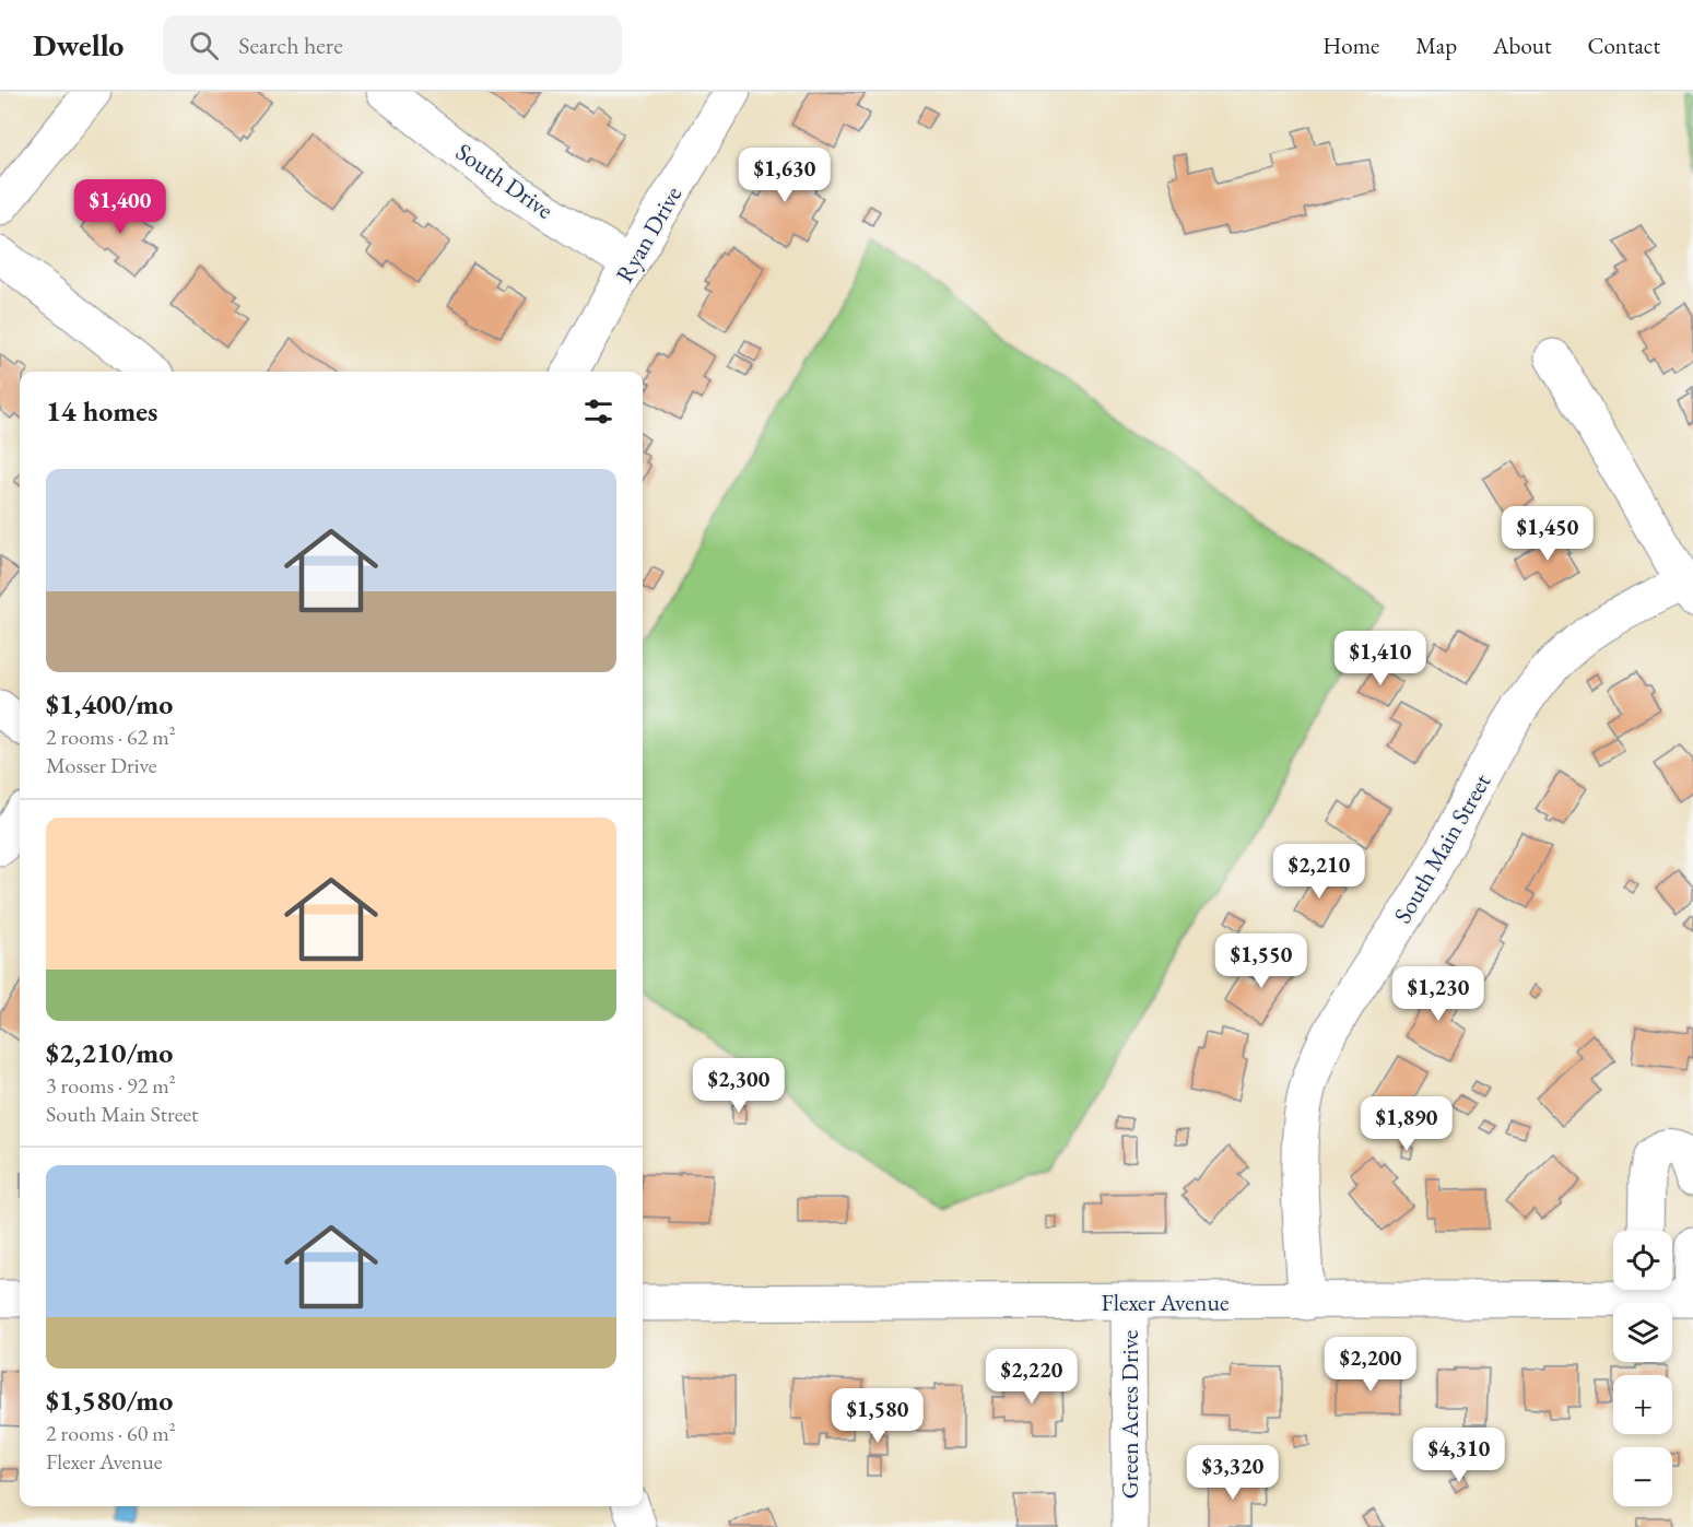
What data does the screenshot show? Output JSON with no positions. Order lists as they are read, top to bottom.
{
  "streets": {
    "street": [
      "South Drive",
      "Ryan Drive",
      "South Main Street",
      "Flexer Avenue",
      "Green Acres Drive"
    ]
  },
  "crossings": [
    ["South Drive", "Ryan Drive"],
    ["South Main Street", "Flexer Avenue"],
    ["Flexer Avenue", "Green Acres Drive"]
  ],
  "page": {
    "header": "Dwello",
    "search": "Search here",
    "nav": [
      "Home",
      "Map",
      "About",
      "Contact"
    ],
    "price": [
      "$1,630",
      "$1,400",
      "$1,450",
      "$1,410",
      "$2,210",
      "$1,550",
      "$1,230",
      "$2,300",
      "$1,890",
      "$2,200",
      "$2,220",
      "$1,580",
      "$4,310",
      "$3,320"
    ],
    "heading": "14 homes",
    "list": [
      {
        "name": "$1,400/mo",
        "note": "2 rooms · 62 m² · Mosser Drive"
      },
      {
        "name": "$2,210/mo",
        "note": "3 rooms · 92 m² · South Main Street"
      },
      {
        "name": "$1,580/mo",
        "note": "2 rooms · 60 m² · Flexer Avenue"
      }
    ],
    "map_buttons": ["+", "−"]
  }
}
